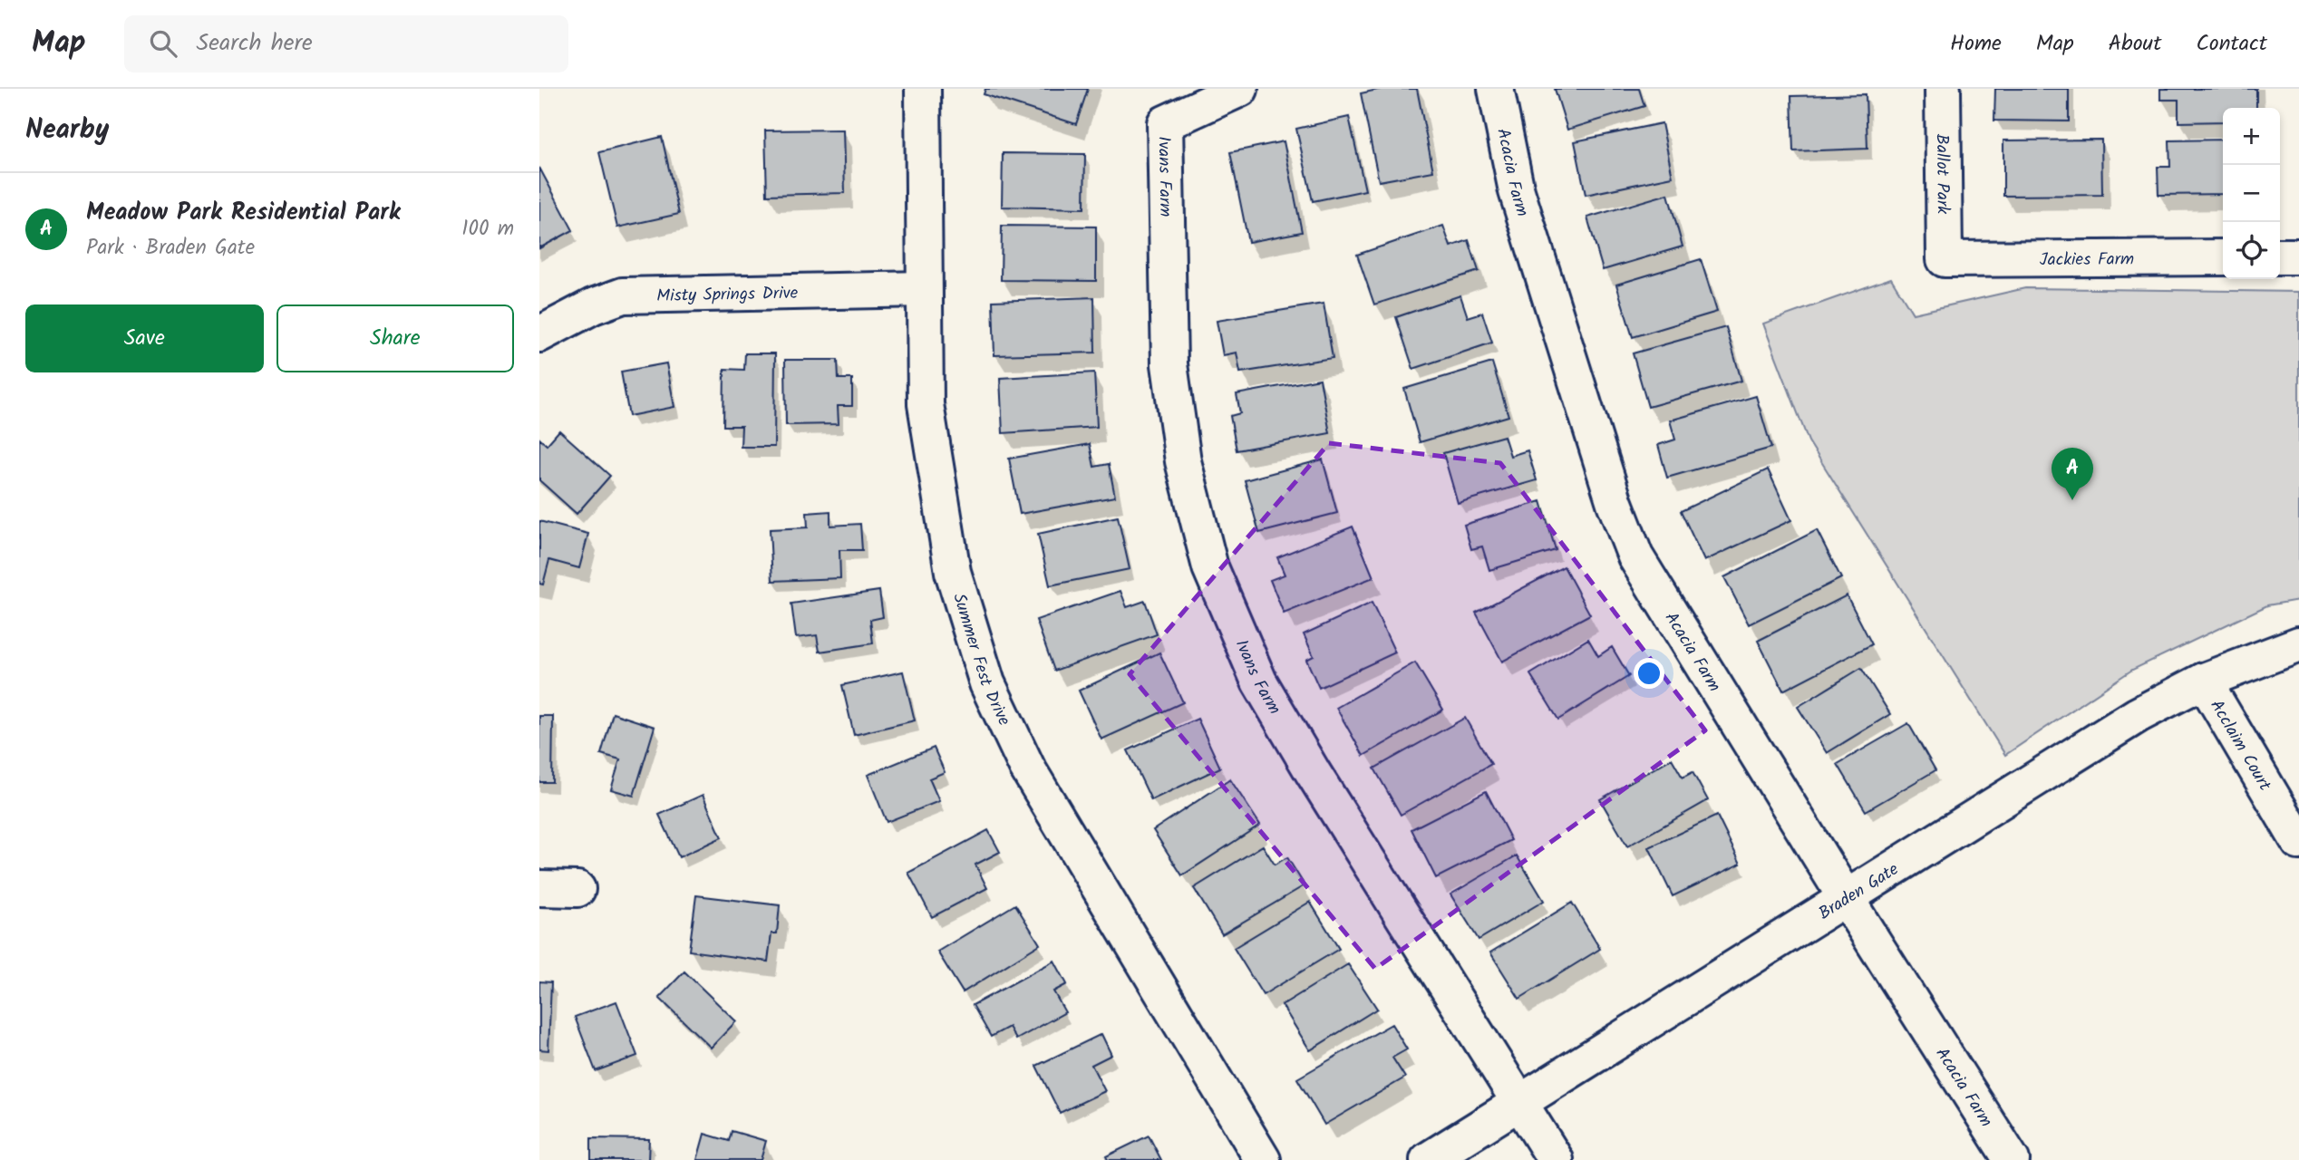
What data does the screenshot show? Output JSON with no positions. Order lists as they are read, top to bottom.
{
  "streets": {
    "street": [
      "Acacia Farm",
      "Ballot Park",
      "Ivans Farm",
      "Jackies Farm",
      "Misty Springs Drive",
      "Summer Fest Drive",
      "Acclaim Court",
      "Braden Gate"
    ]
  },
  "crossings": [
    ["Acacia Farm", "Braden Gate"],
    ["Ballot Park", "Jackies Farm"],
    ["Ivans Farm", "Braden Gate"],
    ["Misty Springs Drive", "Summer Fest Drive"],
    ["Acclaim Court", "Braden Gate"]
  ],
  "page": {
    "header": "Map",
    "search": "Search here",
    "nav": [
      "Home",
      "Map",
      "About",
      "Contact"
    ],
    "heading": "Nearby",
    "map_buttons": ["+", "−"],
    "list": [
      {
        "mark": "A",
        "name": "Meadow Park Residential Park",
        "note": "Park · Braden Gate",
        "value": "100 m"
      }
    ],
    "buttons": ["Save", "Share"],
    "pins": "A"
  }
}
